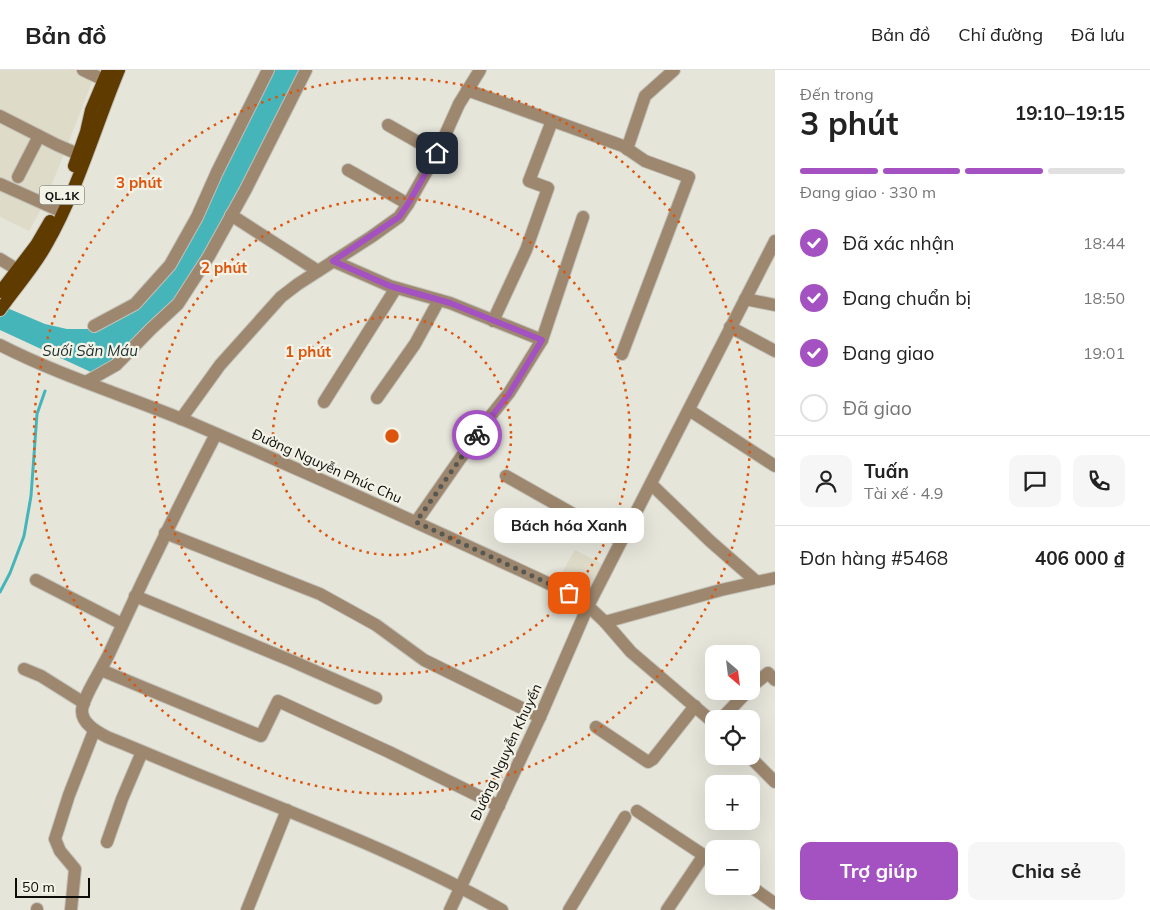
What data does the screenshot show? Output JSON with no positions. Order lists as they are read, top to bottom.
{
  "streets": {
    "main road": ["QL.1K"],
    "street": ["Đường Nguyễn Phúc Chu", "Đường Nguyễn Khuyến"]
  },
  "crossings": [
    ["Đường Nguyễn Phúc Chu", "Đường Nguyễn Khuyến"]
  ],
  "water": ["Suối Săn Máu"],
  "places": ["Bách hóa Xanh"],
  "scale_bar": "50 m",
  "north": "bottom right",
  "page": {
    "header": "Bản đồ",
    "nav": ["Bản đồ", "Chỉ đường", "Đã lưu"],
    "heading": ["3 phút", "Đến trong", "19:10–19:15"],
    "panel": [
      "Tuấn",
      "Tài xế · 4.9",
      "Đơn hàng #5468",
      "406 000 ₫"
    ],
    "bar": "Đang giao · 330 m",
    "list": [
      ["Đã xác nhận", "18:44"],
      ["Đang chuẩn bị", "18:50"],
      ["Đang giao", "19:01"],
      "Đã giao"
    ],
    "bubble": "Bách hóa Xanh",
    "map_buttons": ["+", "−"],
    "buttons": ["Trợ giúp", "Chia sẻ"],
    "scale": "50 m"
  },
  "rings": ["3 phút", "2 phút", "1 phút"]
}
